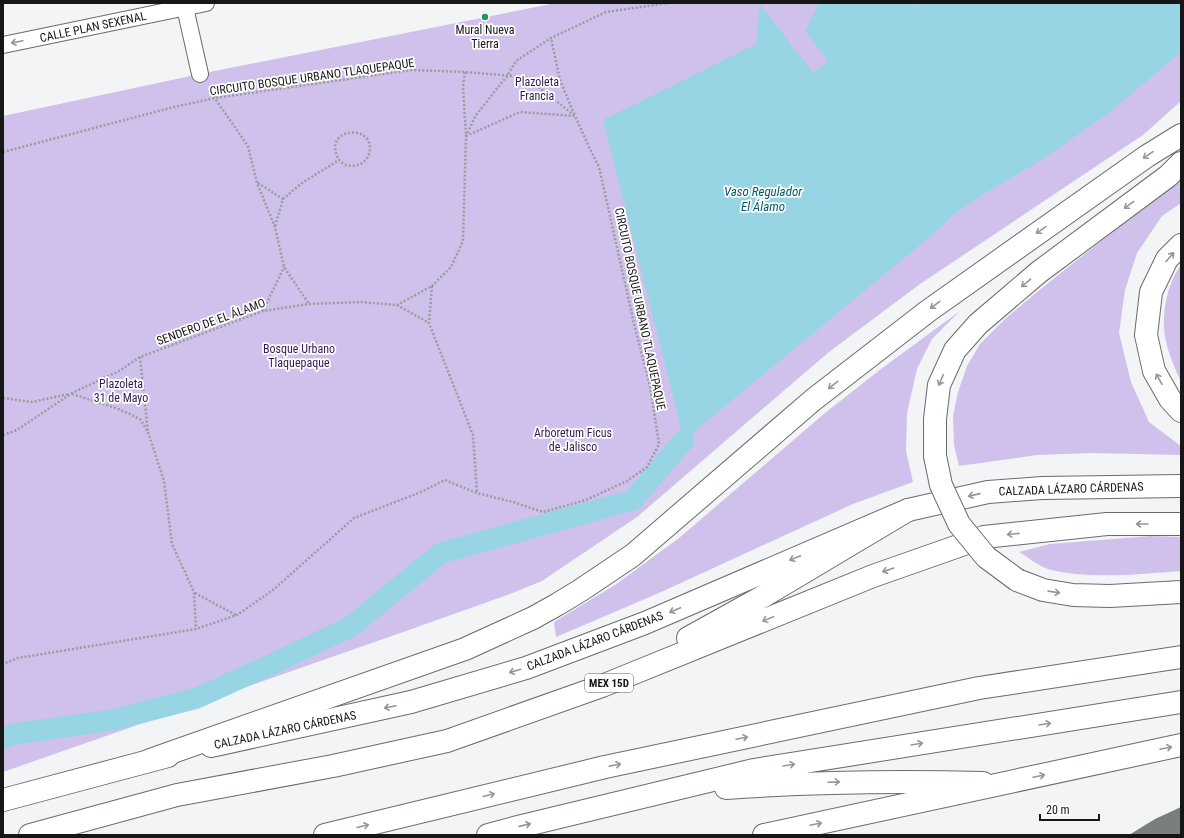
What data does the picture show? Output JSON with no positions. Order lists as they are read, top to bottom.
{
  "streets": {
    "main road": ["CALZADA LÁZARO CÁRDENAS", "MEX 15D"],
    "street": ["CALLE PLAN SEXENAL"],
    "path": ["CIRCUITO BOSQUE URBANO TLAQUEPAQUE", "SENDERO DE EL ÁLAMO"]
  },
  "one_way": ["CALLE PLAN SEXENAL"],
  "water": ["Vaso Regulador El Álamo"],
  "parks": [
    "Plazoleta Francia",
    "Bosque Urbano Tlaquepaque",
    "Plazoleta 31 de Mayo",
    "Arboretum Ficus de Jalisco"
  ],
  "places": ["Mural Nueva Tierra"],
  "scale_bar": "20 m"
}
